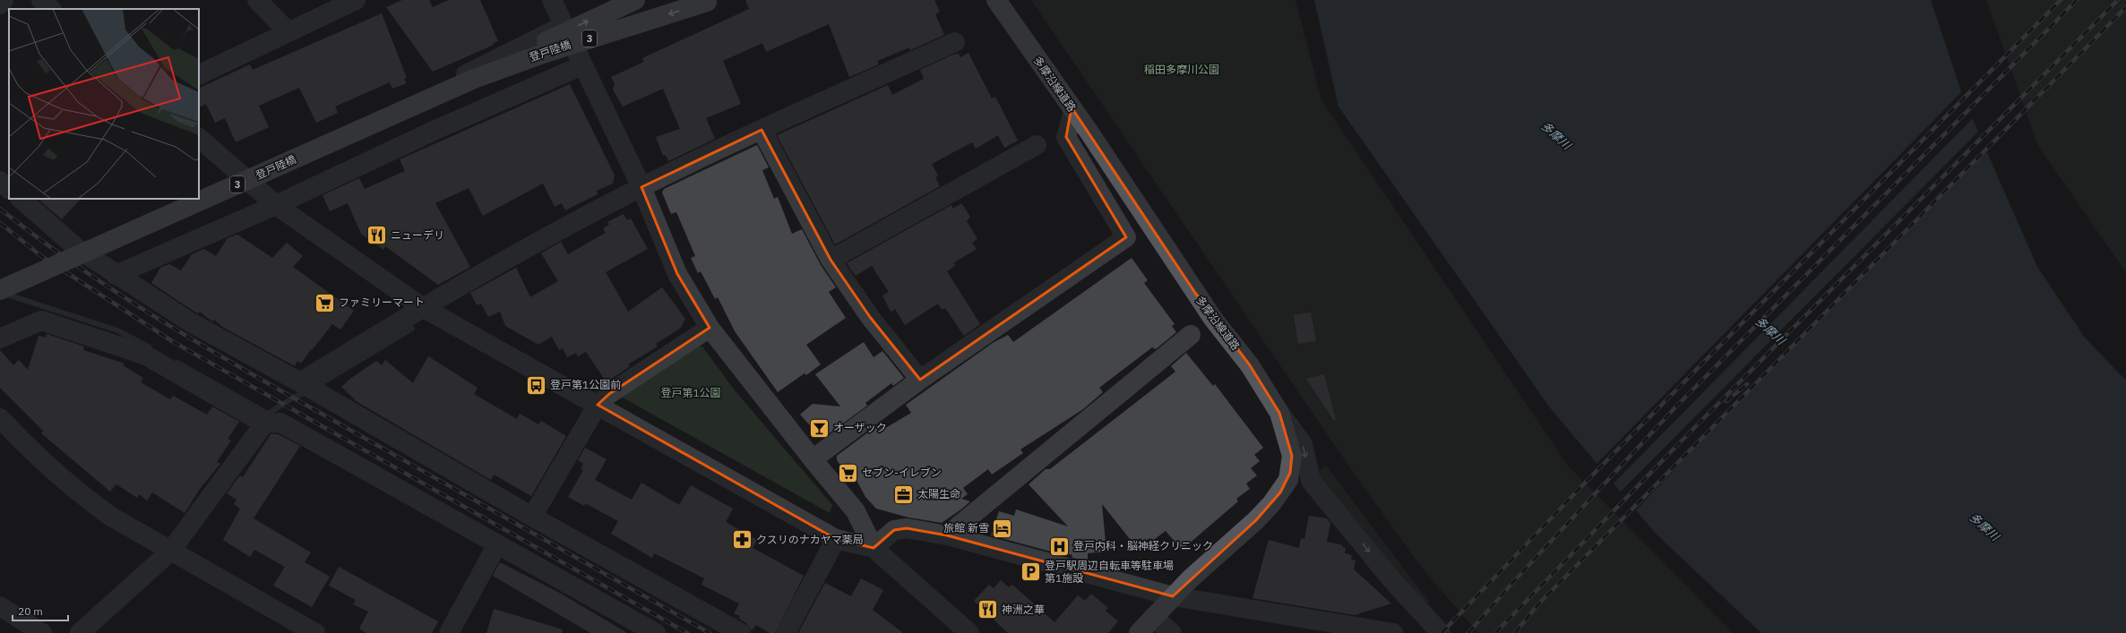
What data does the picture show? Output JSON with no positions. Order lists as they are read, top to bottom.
{
  "streets": {
    "main road": ["3", "登戸陸橋", "多摩沿線道路"]
  },
  "water": ["多摩川"],
  "parks": ["稲田多摩川公園", "登戸第1公園"],
  "places": {
    "restaurant": ["ニューデリ", "神洲之華"],
    "supermarket": ["ファミリーマート", "セブン-イレブン"],
    "bus stop": ["登戸第1公園前"],
    "bar": ["オーザック"],
    "office": ["太陽生命"],
    "hotel": ["旅館 新雪"],
    "pharmacy": ["クスリのナカヤマ薬局"],
    "hospital": ["登戸内科・脳神経クリニック"],
    "parking": ["登戸駅周辺自転車等駐車場 第1施設"]
  },
  "scale_bar": "20 m"
}
